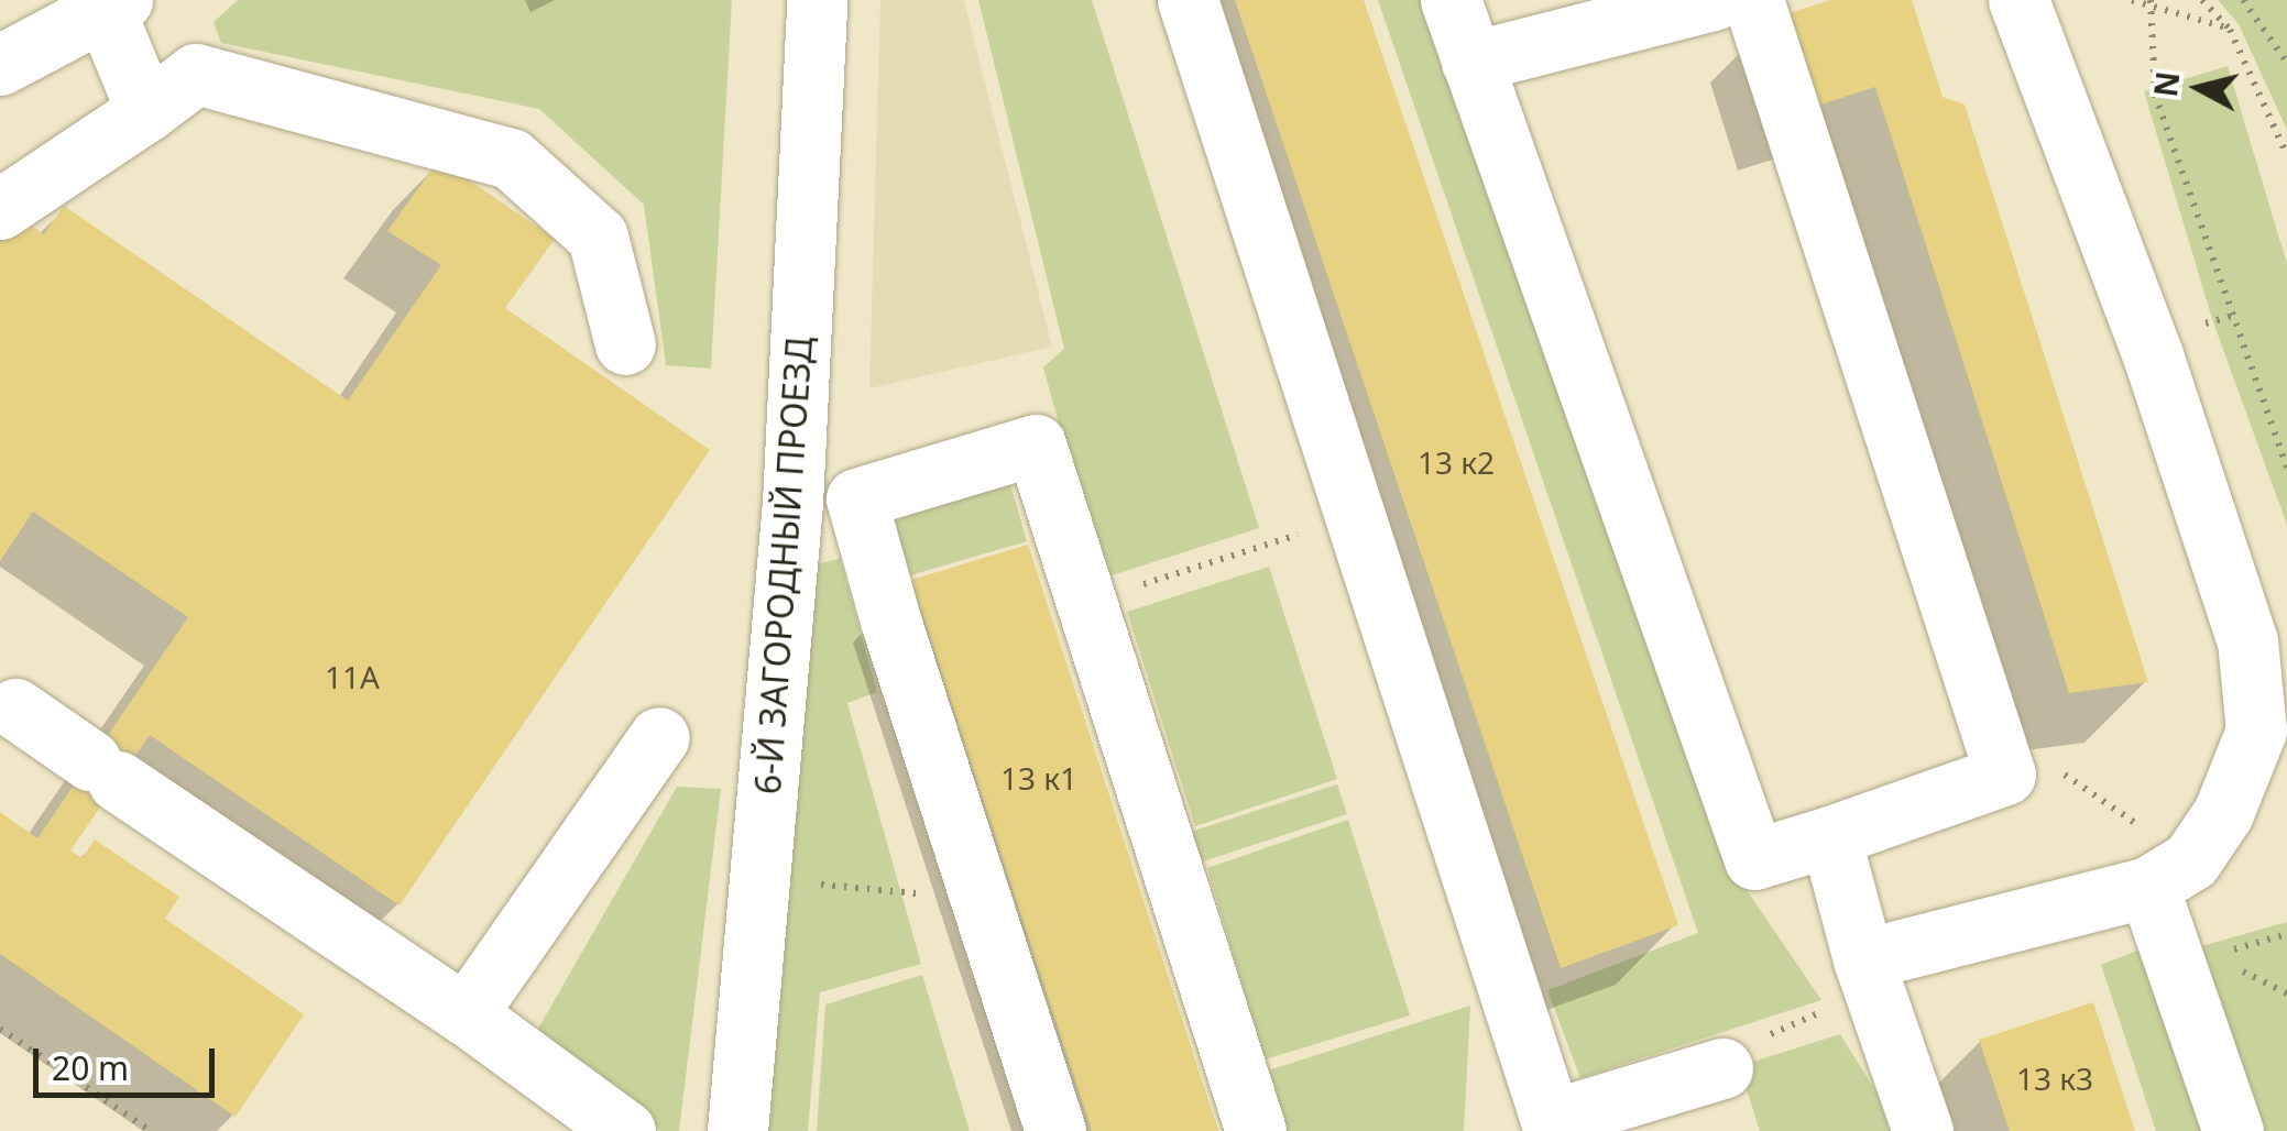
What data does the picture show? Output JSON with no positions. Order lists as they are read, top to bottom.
{
  "streets": {
    "street": ["6-Й ЗАГОРОДНЫЙ ПРОЕЗД"]
  },
  "house_numbers": [
    "13 к2",
    "11А",
    "13 к1",
    "13 к3"
  ],
  "scale_bar": "20 m",
  "north": "left"
}
